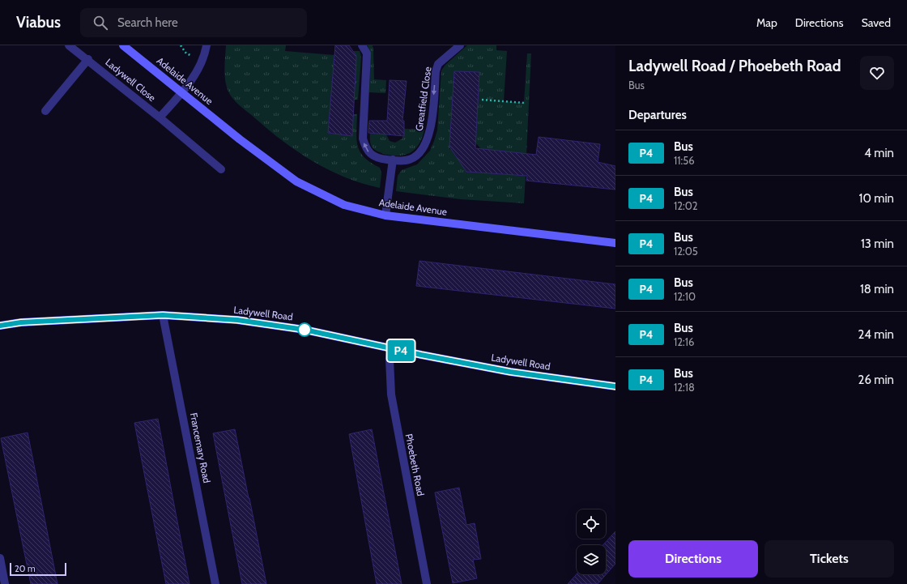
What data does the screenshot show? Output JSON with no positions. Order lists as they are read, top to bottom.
{
  "streets": {
    "street": [
      "Ladywell Close",
      "Adelaide Avenue",
      "Greatfield Close",
      "Ladywell Road",
      "Francemary Road",
      "Phoebeth Road"
    ]
  },
  "crossings": [
    ["Ladywell Road", "Francemary Road"],
    ["Ladywell Road", "Phoebeth Road"]
  ],
  "lines": ["bus line P4"],
  "scale_bar": "20 m",
  "page": {
    "header": "Viabus",
    "search": "Search here",
    "nav": ["Map", "Directions", "Saved"],
    "on_map": "P4",
    "heading": [
      ["Ladywell Road / Phoebeth Road", "Bus"],
      "Departures"
    ],
    "list": [
      {
        "mark": "P4",
        "name": "Bus",
        "note": "11:56",
        "value": "4 min"
      },
      {
        "mark": "P4",
        "name": "Bus",
        "note": "12:02",
        "value": "10 min"
      },
      {
        "mark": "P4",
        "name": "Bus",
        "note": "12:05",
        "value": "13 min"
      },
      {
        "mark": "P4",
        "name": "Bus",
        "note": "12:10",
        "value": "18 min"
      },
      {
        "mark": "P4",
        "name": "Bus",
        "note": "12:16",
        "value": "24 min"
      },
      {
        "mark": "P4",
        "name": "Bus",
        "note": "12:18",
        "value": "26 min"
      }
    ],
    "buttons": ["Directions", "Tickets"],
    "scale": "20 m"
  }
}
